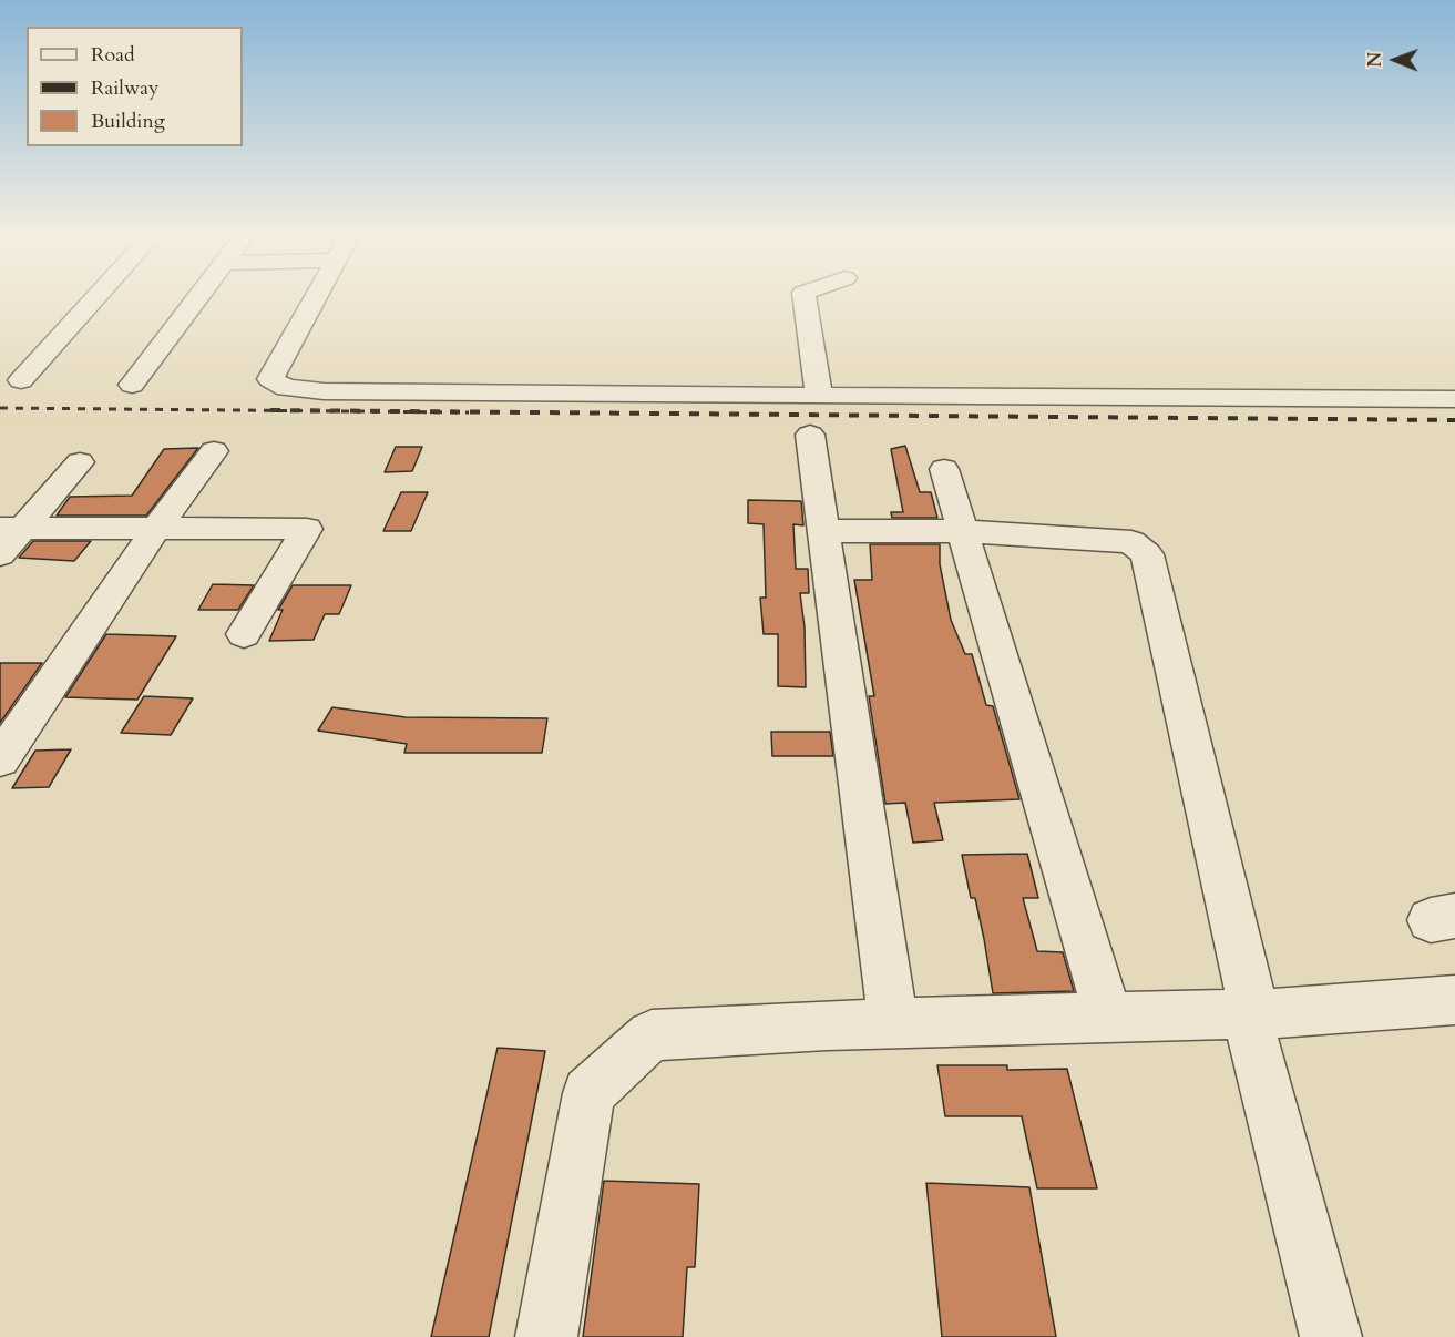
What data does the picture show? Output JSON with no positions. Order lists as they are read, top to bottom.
{
  "legend": ["Road", "Railway", "Building"],
  "north": "left"
}
